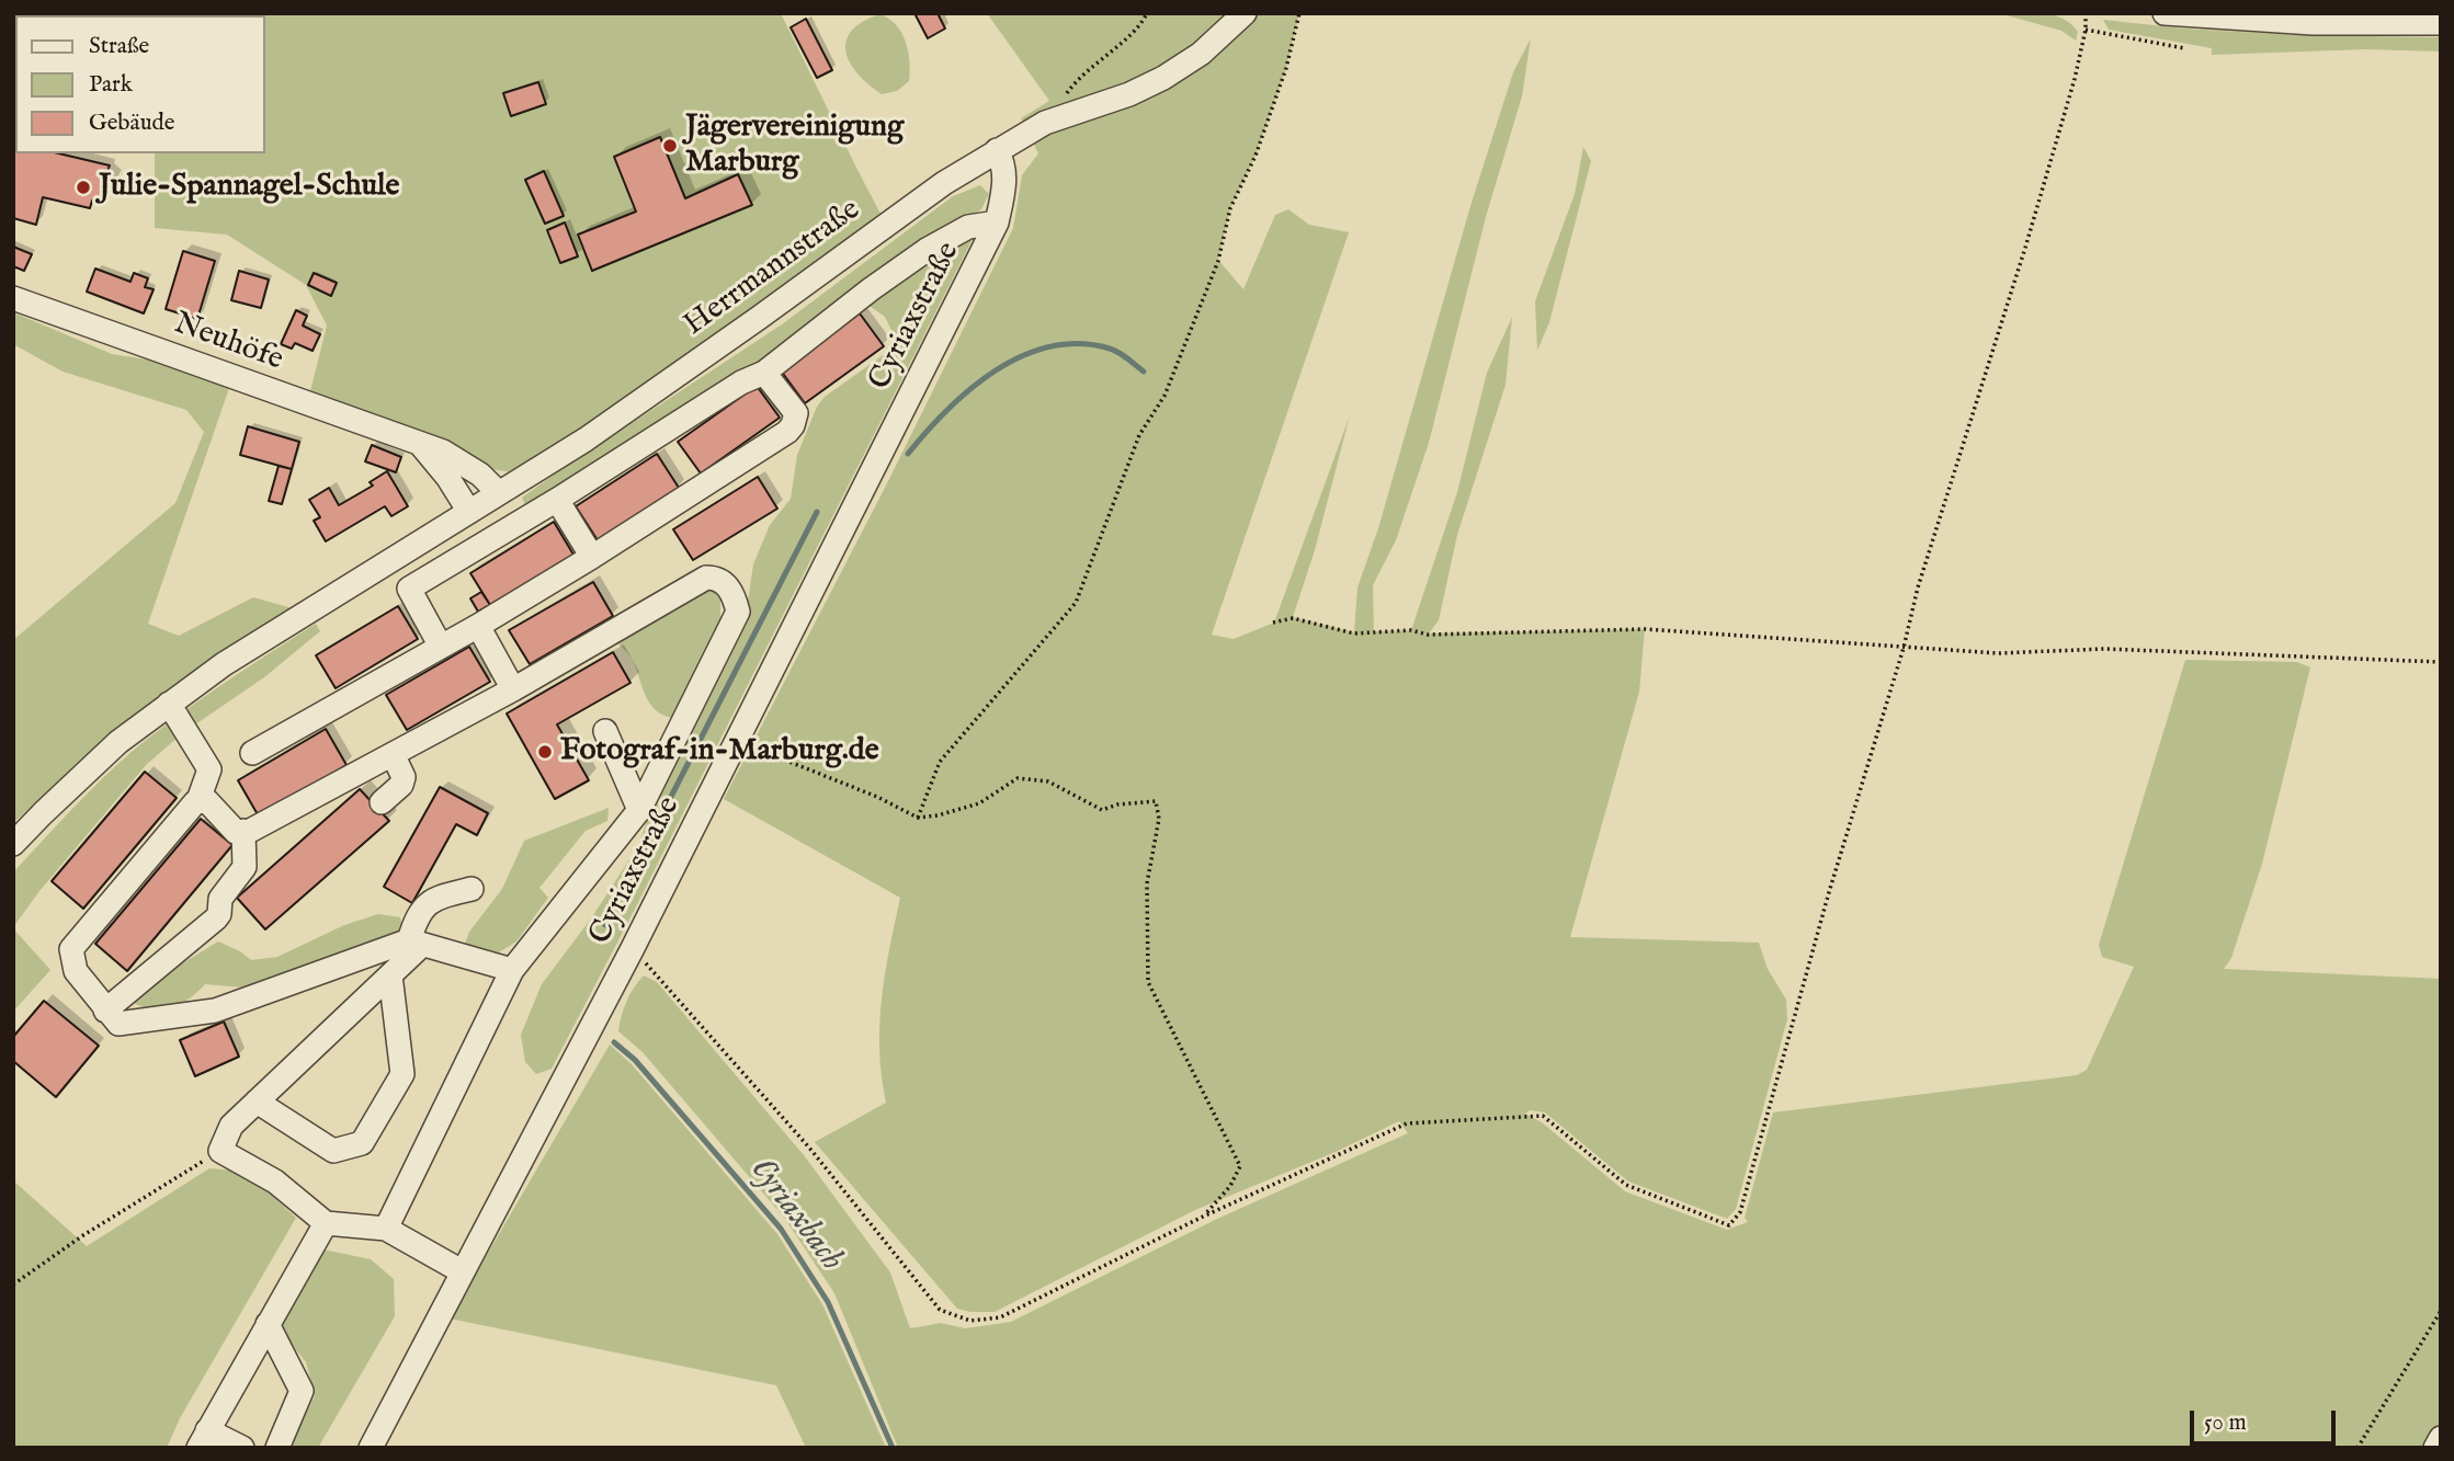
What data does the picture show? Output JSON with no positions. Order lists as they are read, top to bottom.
{
  "streets": {
    "street": ["Herrmannstraße", "Cyriaxstraße", "Neuhöfe"]
  },
  "crossings": [
    ["Herrmannstraße", "Cyriaxstraße"],
    ["Herrmannstraße", "Neuhöfe"]
  ],
  "water": ["Cyriaxbach"],
  "places": ["Jägervereinigung Marburg", "Julie-Spannagel-Schule", "Fotograf-in-Marburg.de"],
  "legend": ["Straße", "Park", "Gebäude"],
  "scale_bar": "50 m"
}
